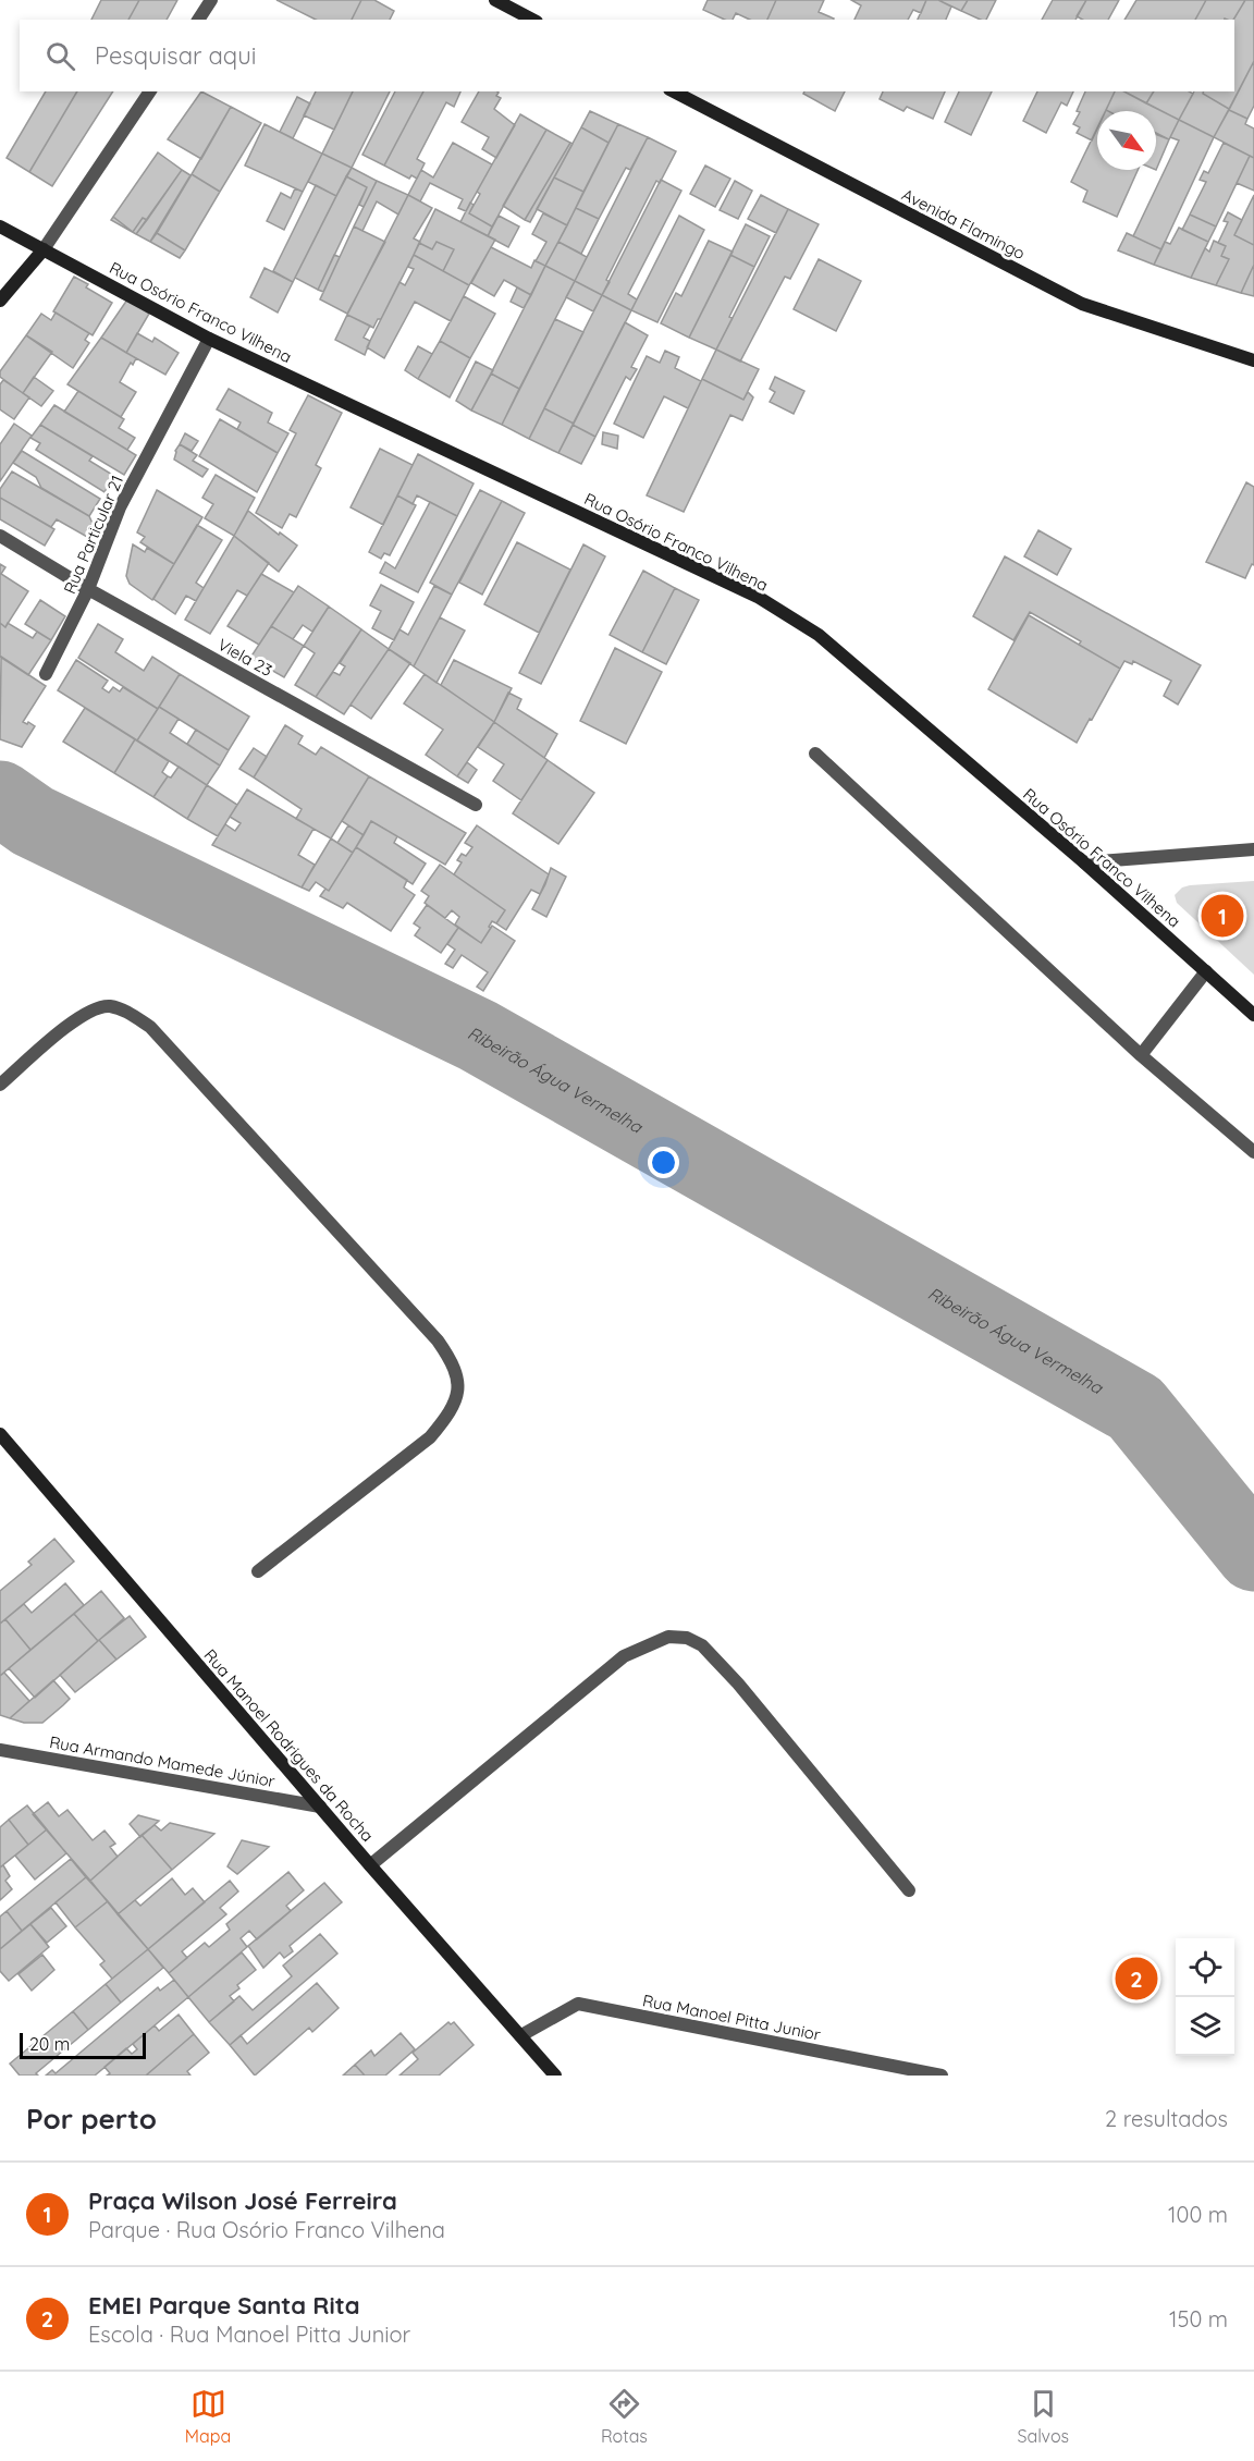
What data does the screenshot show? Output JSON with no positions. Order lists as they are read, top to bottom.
{
  "streets": {
    "street": [
      "Avenida Flamingo",
      "Rua Osório Franco Vilhena",
      "Rua Particular 21",
      "Viela 23",
      "Rua Manoel Rodrigues da Rocha",
      "Rua Armando Mamede Júnior",
      "Rua Manoel Pitta Junior"
    ]
  },
  "crossings": [
    ["Rua Osório Franco Vilhena", "Rua Particular 21"],
    ["Rua Particular 21", "Viela 23"],
    ["Rua Manoel Rodrigues da Rocha", "Rua Armando Mamede Júnior"],
    ["Rua Manoel Rodrigues da Rocha", "Rua Manoel Pitta Junior"]
  ],
  "water": ["Ribeirão Água Vermelha"],
  "scale_bar": "20 m",
  "north": "bottom right",
  "page": {
    "search": "Pesquisar aqui",
    "pins": ["1", "2"],
    "scale": "20 m",
    "heading": ["Por perto", "2 resultados"],
    "list": [
      {
        "mark": "1",
        "name": "Praça Wilson José Ferreira",
        "note": "Parque · Rua Osório Franco Vilhena",
        "value": "100 m"
      },
      {
        "mark": "2",
        "name": "EMEI Parque Santa Rita",
        "note": "Escola · Rua Manoel Pitta Junior",
        "value": "150 m"
      }
    ],
    "nav": ["Mapa", "Rotas", "Salvos"]
  }
}
